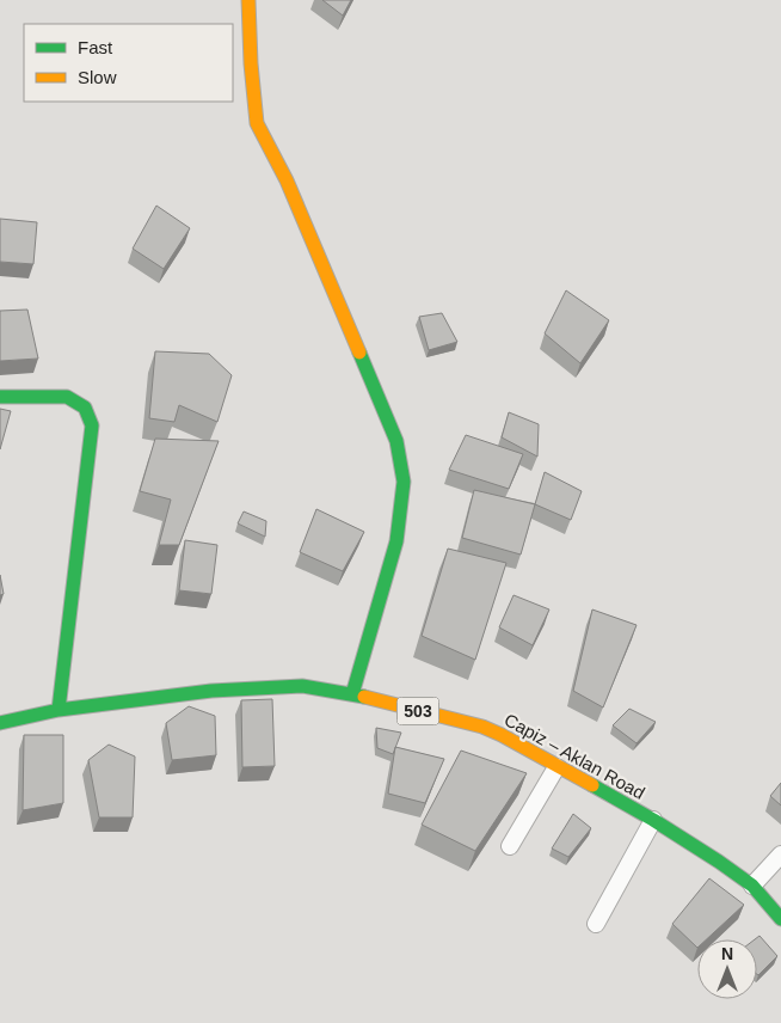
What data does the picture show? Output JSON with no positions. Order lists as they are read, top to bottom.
{
  "streets": {
    "street": ["503", "Capiz – Aklan Road"]
  },
  "legend": ["Fast", "Slow"],
  "north": "top"
}
